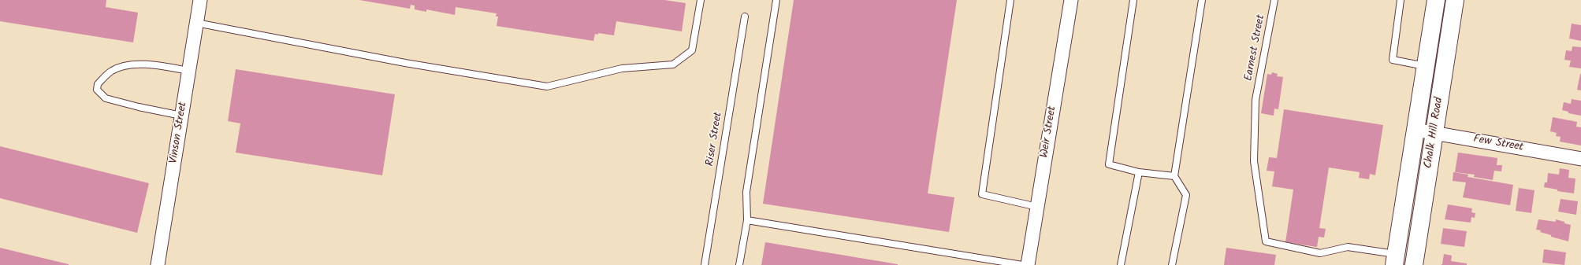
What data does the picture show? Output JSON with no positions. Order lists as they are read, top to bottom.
{
  "streets": {
    "street": [
      "Weir Street",
      "Vinson Street",
      "Chalk Hill Road",
      "Few Street"
    ],
    "lane": ["Earnest Street", "Riser Street"]
  },
  "crossings": [
    ["Earnest Street", "Chalk Hill Road"],
    ["Chalk Hill Road", "Few Street"]
  ]
}
